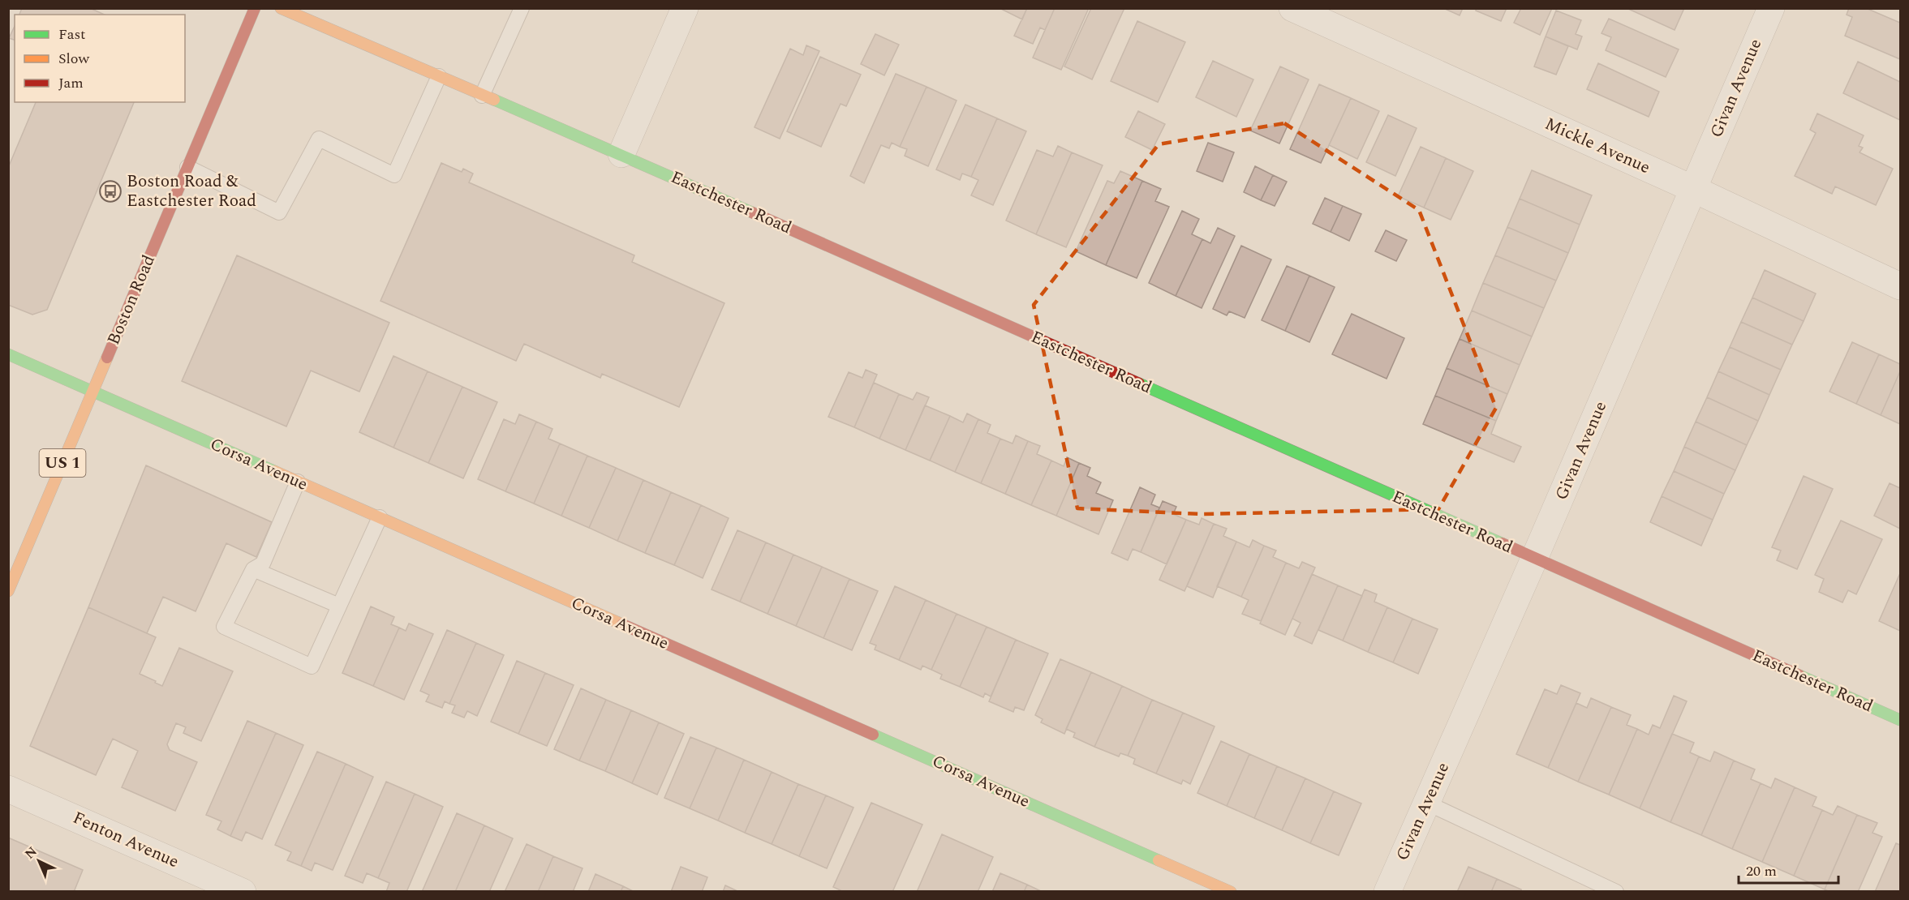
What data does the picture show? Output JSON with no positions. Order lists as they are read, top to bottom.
{
  "streets": {
    "main road": [
      "Eastchester Road",
      "Boston Road",
      "US 1",
      "Corsa Avenue"
    ],
    "street": ["Givan Avenue", "Mickle Avenue", "Fenton Avenue"]
  },
  "crossings": [
    ["Givan Avenue", "Mickle Avenue"],
    ["Givan Avenue", "Eastchester Road"],
    ["Boston Road", "Corsa Avenue"]
  ],
  "places": {
    "bus stop": ["Boston Road & Eastchester Road"]
  },
  "legend": ["Fast", "Slow", "Jam"],
  "scale_bar": "20 m",
  "north": "top left"
}
